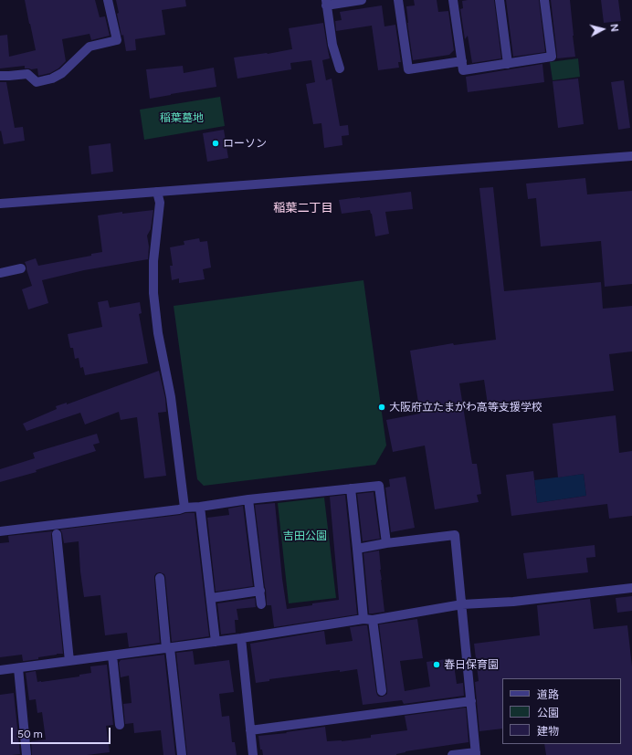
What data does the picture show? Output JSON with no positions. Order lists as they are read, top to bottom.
{
  "districts": ["稲葉二丁目"],
  "parks": ["稲葉墓地", "吉田公園"],
  "places": ["ローソン", "大阪府立たまがわ高等支援学校", "春日保育園"],
  "legend": ["道路", "公園", "建物"],
  "scale_bar": "50 m",
  "north": "right"
}
